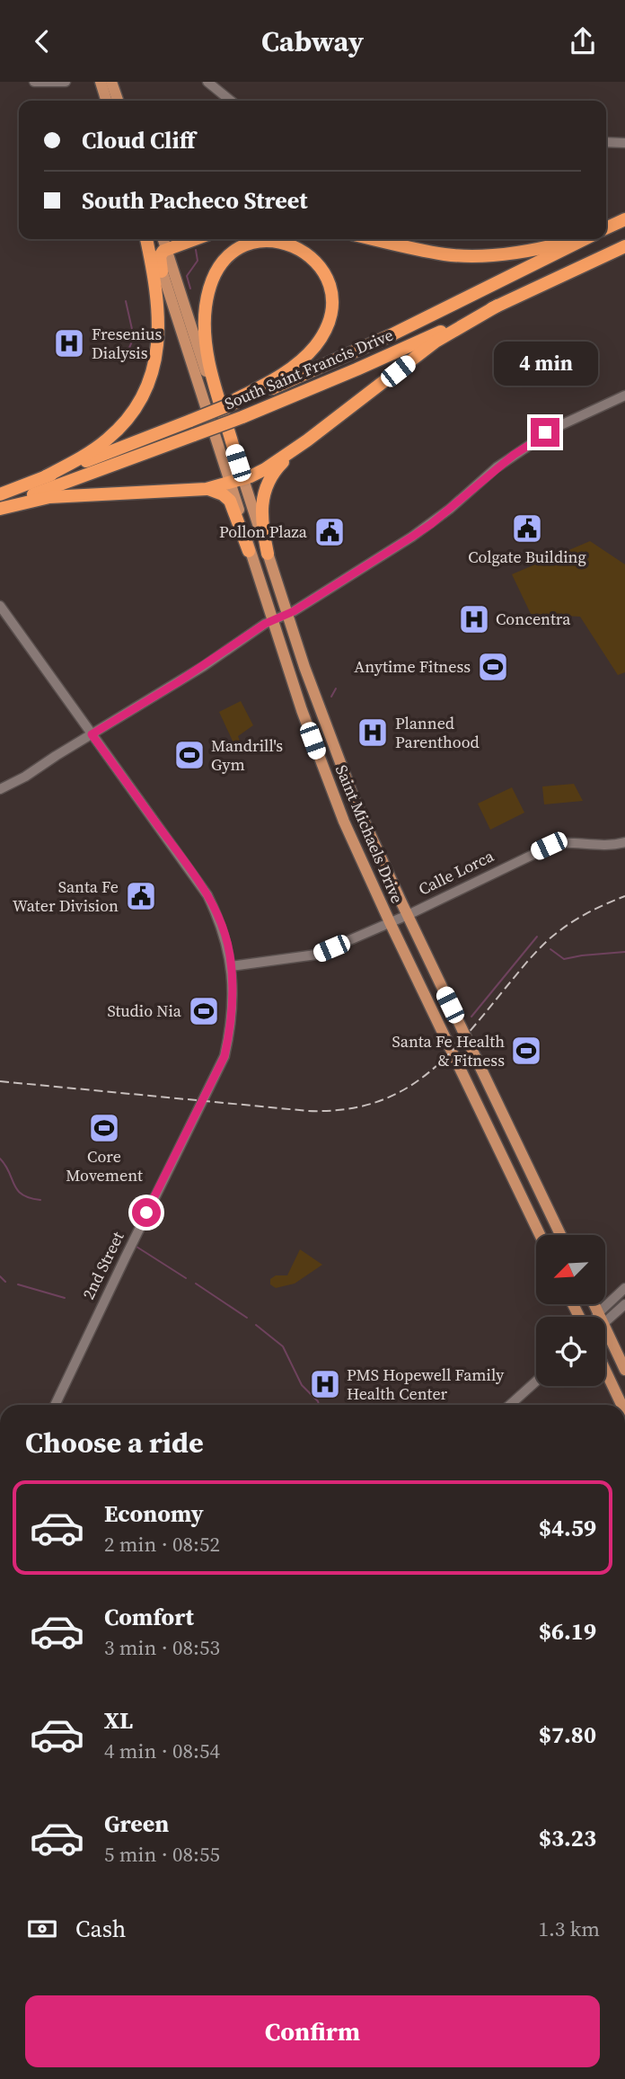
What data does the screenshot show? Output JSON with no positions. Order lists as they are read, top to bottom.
{
  "streets": {
    "highway": ["South Saint Francis Drive"],
    "main road": ["Saint Michaels Drive"],
    "street": ["Calle Lorca", "2nd Street"]
  },
  "crossings": [
    ["Saint Michaels Drive", "Calle Lorca"],
    ["Calle Lorca", "2nd Street"]
  ],
  "places": {
    "hospital": [
      "Fresenius Dialysis",
      "Concentra",
      "Planned Parenthood",
      "PMS Hopewell Family Health Center"
    ],
    "public building": ["Colgate Building", "Pollon Plaza", "Santa Fe Water Division"],
    "sports": [
      "Anytime Fitness",
      "Mandrill's Gym",
      "Studio Nia",
      "Santa Fe Health & Fitness",
      "Core Movement"
    ]
  },
  "north": "bottom left",
  "page": {
    "header": "Cabway",
    "banner": ["Cloud Cliff", "South Pacheco Street"],
    "bubble": "4 min",
    "heading": "Choose a ride",
    "list": [
      {
        "name": "Economy",
        "note": "2 min · 08:52",
        "value": "$4.59"
      },
      {
        "name": "Comfort",
        "note": "3 min · 08:53",
        "value": "$6.19"
      },
      {
        "name": "XL",
        "note": "4 min · 08:54",
        "value": "$7.80"
      },
      {
        "name": "Green",
        "note": "5 min · 08:55",
        "value": "$3.23"
      }
    ],
    "pay": ["Cash", "1.3 km"],
    "buttons": "Confirm"
  }
}
